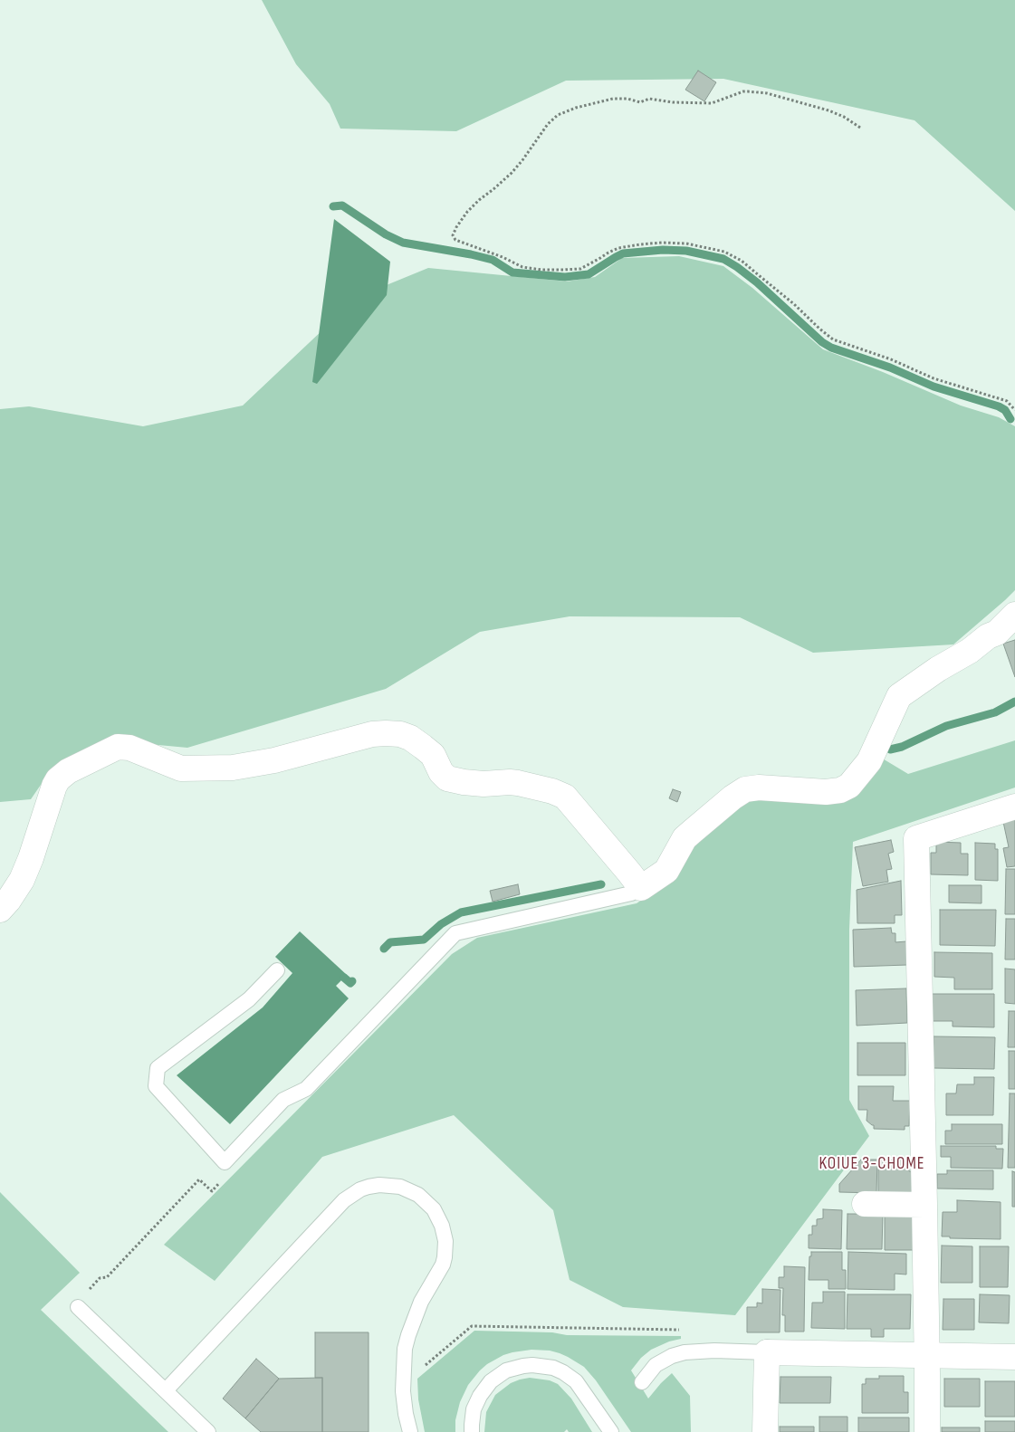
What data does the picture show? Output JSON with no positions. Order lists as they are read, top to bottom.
{
  "districts": ["KOIUE 3-CHOME"]
}
